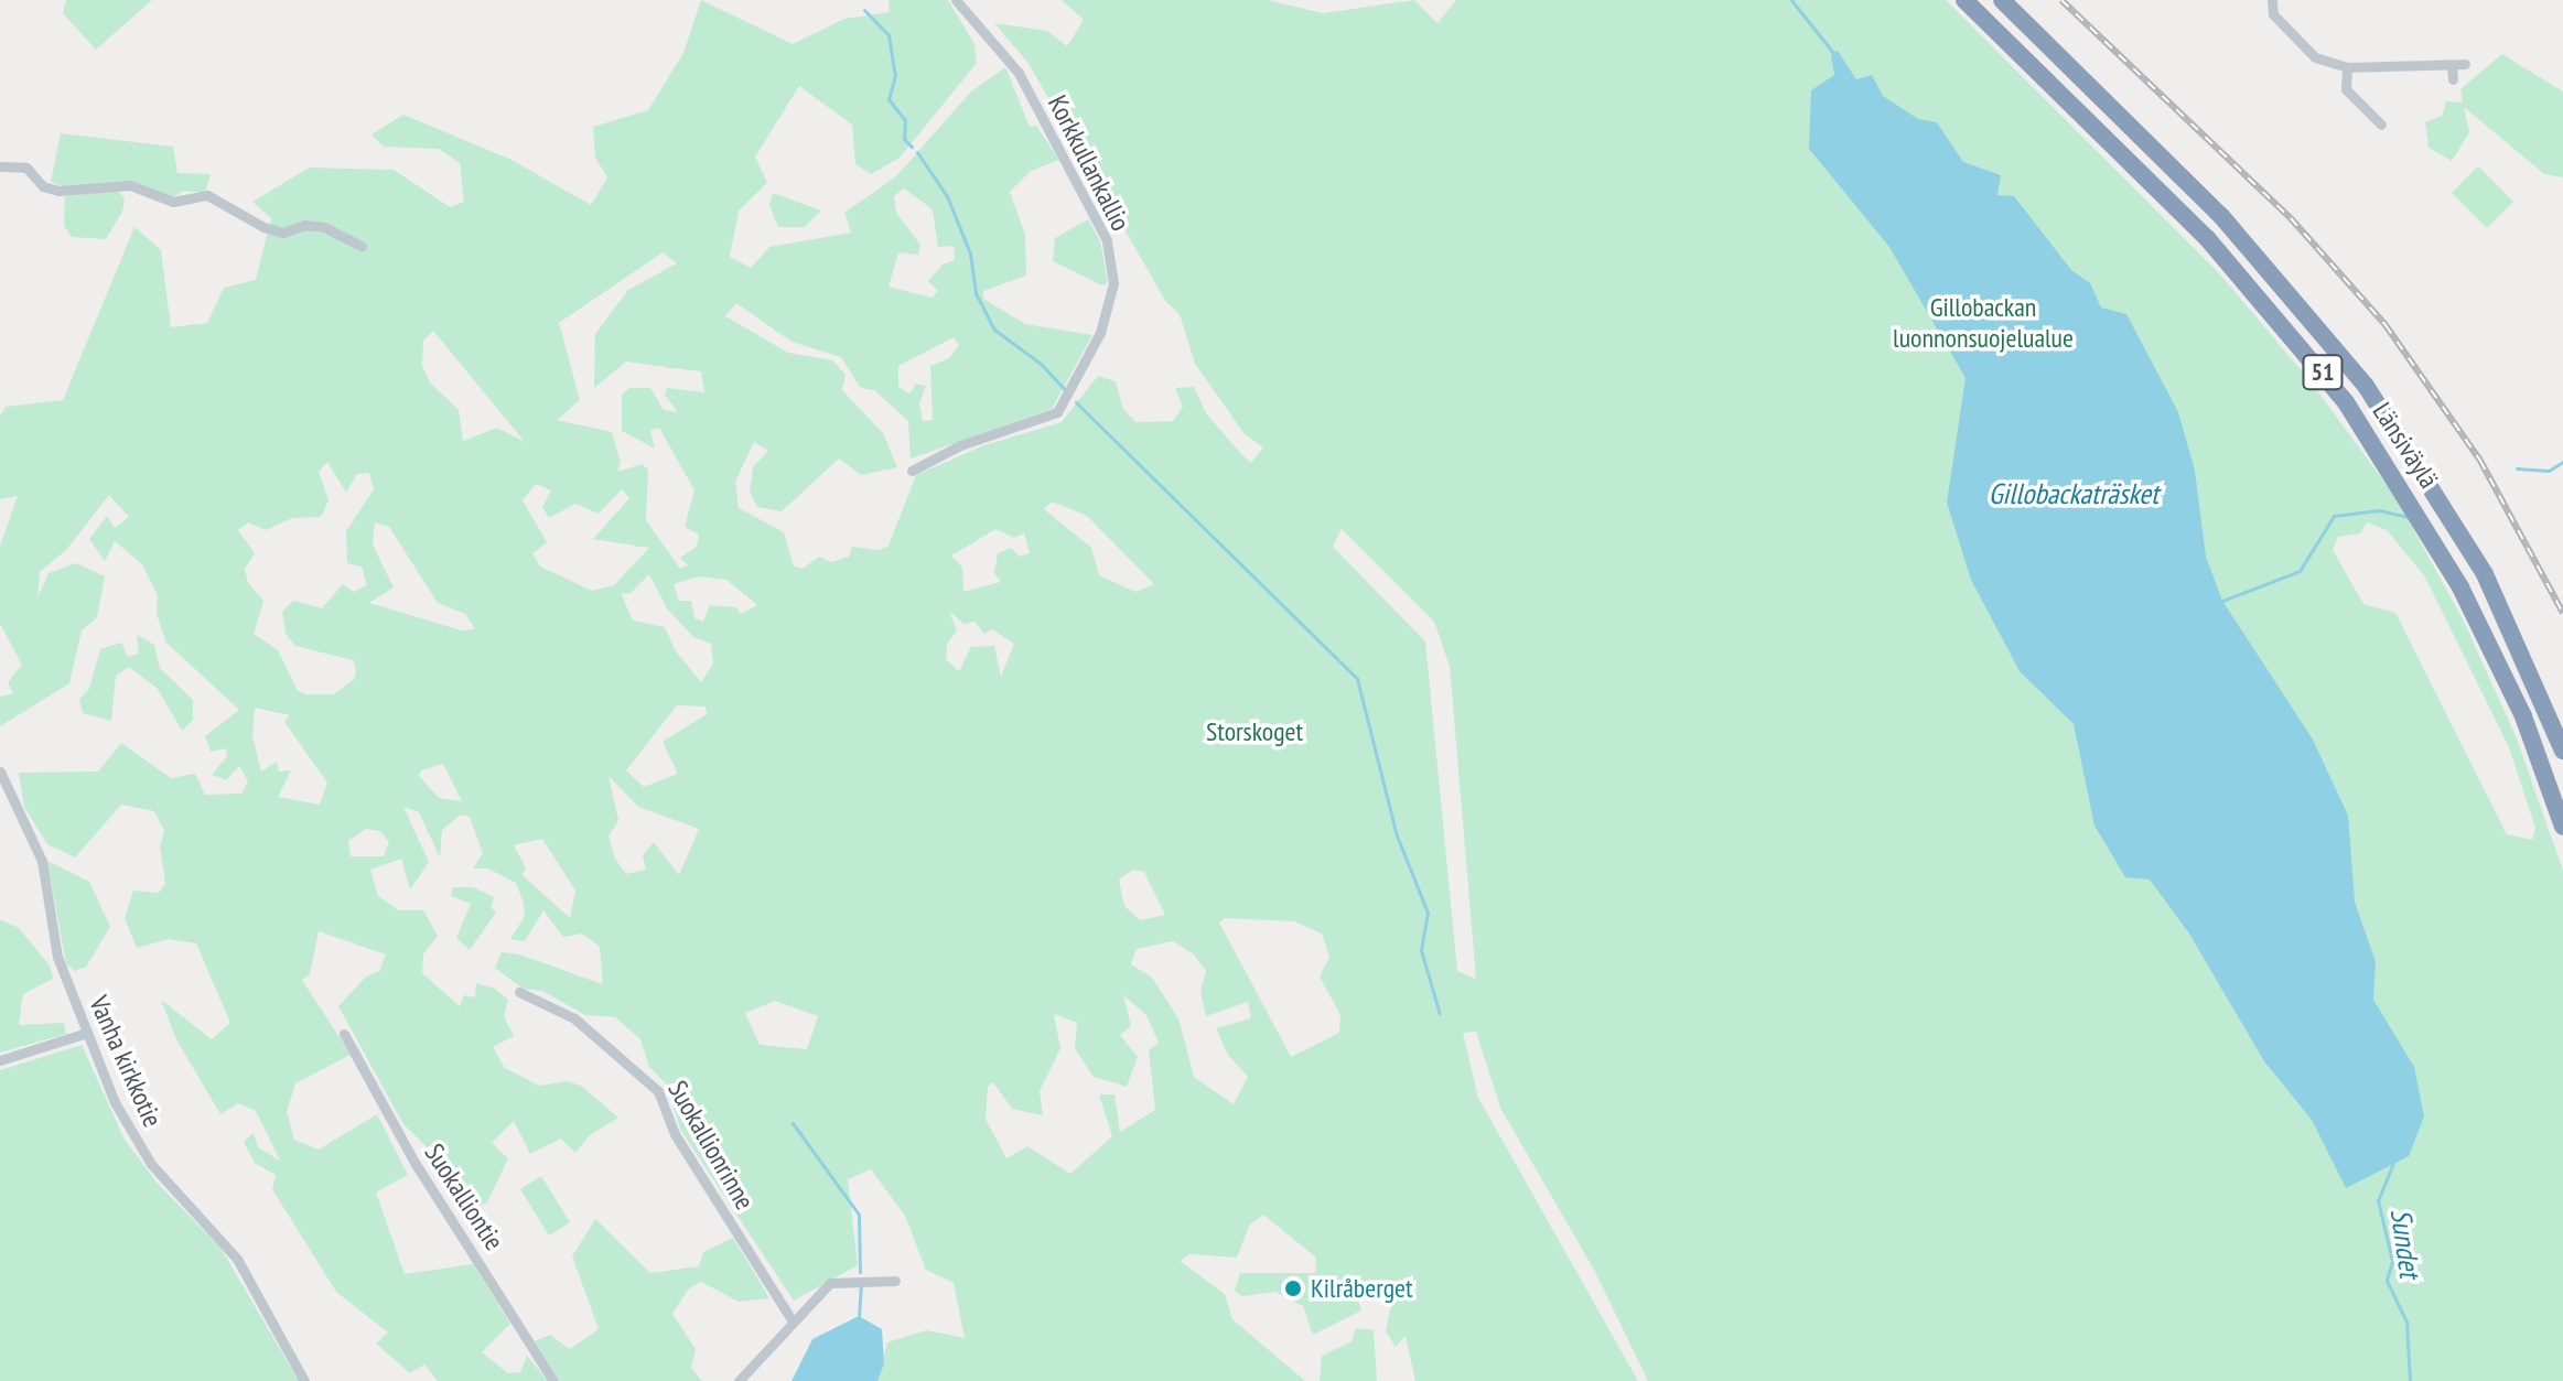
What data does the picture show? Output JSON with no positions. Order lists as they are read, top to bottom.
{
  "streets": {
    "highway": ["51", "Länsiväylä"],
    "street": [
      "Korkkullankallio",
      "Vanha kirkkotie",
      "Suokallionrinne",
      "Suokalliontie"
    ]
  },
  "water": ["Gillobackaträsket", "Sundet"],
  "parks": ["Gillobackan luonnonsuojelualue", "Storskoget"],
  "places": ["Kilråberget"]
}
